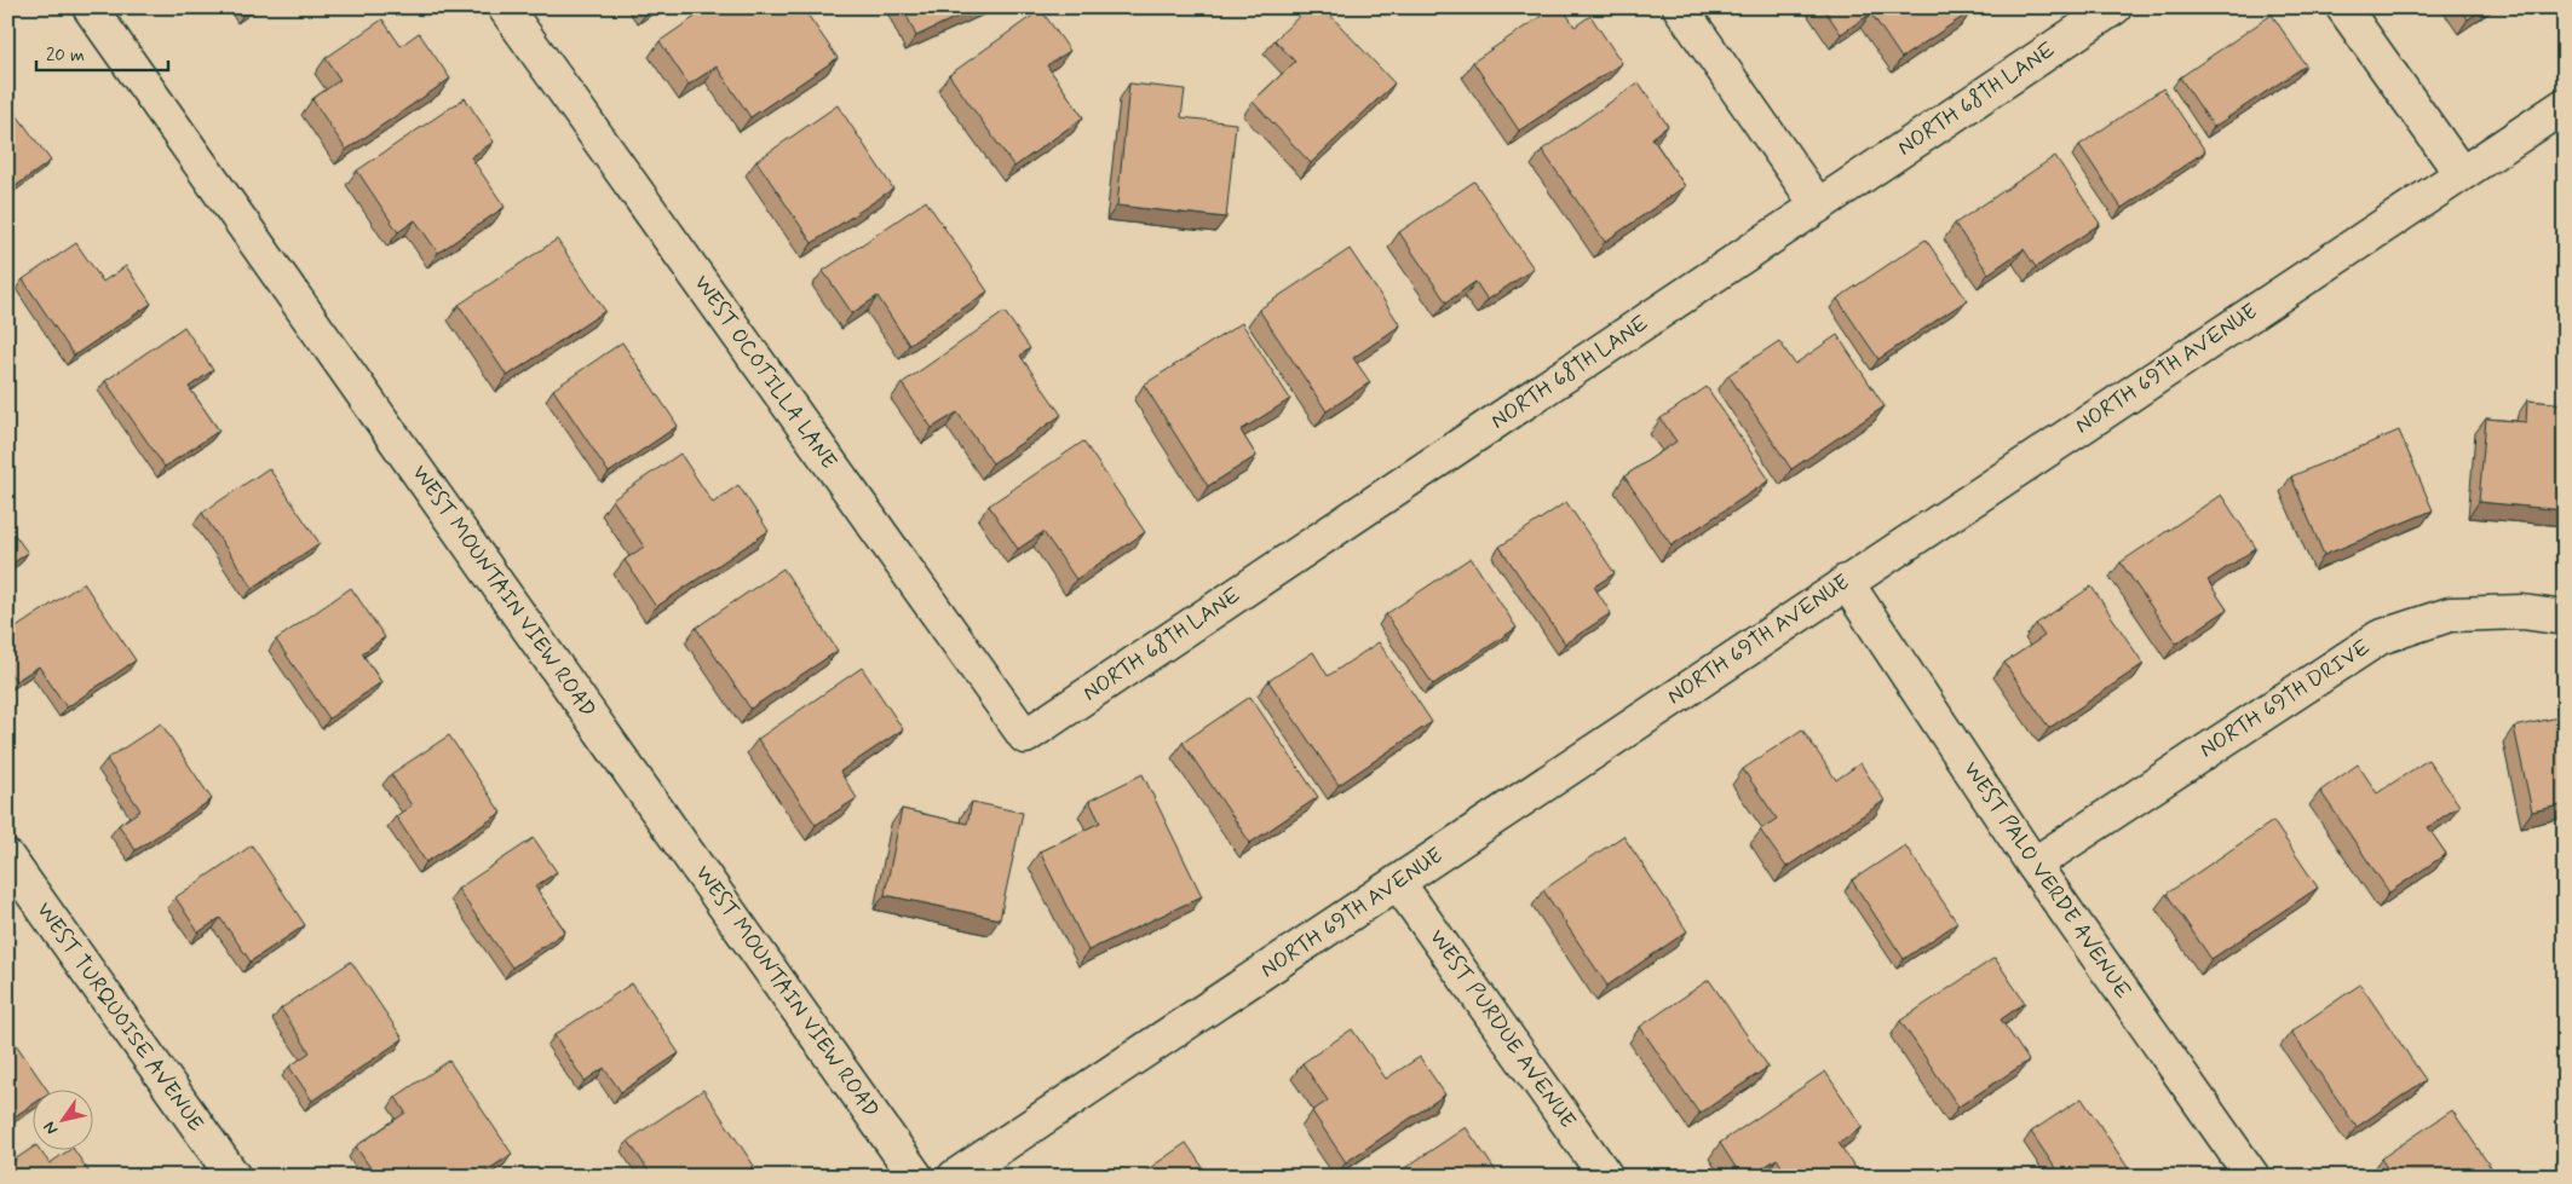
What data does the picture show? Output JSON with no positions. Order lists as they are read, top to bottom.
{
  "streets": {
    "street": [
      "NORTH 68TH LANE",
      "NORTH 69TH AVENUE",
      "WEST OCOTILLA LANE",
      "WEST MOUNTAIN VIEW ROAD",
      "NORTH 69TH DRIVE",
      "WEST PALO VERDE AVENUE",
      "WEST TURQUOISE AVENUE",
      "WEST PURDUE AVENUE"
    ]
  },
  "crossings": [
    ["NORTH 68TH LANE", "WEST OCOTILLA LANE"],
    ["NORTH 69TH AVENUE", "WEST PALO VERDE AVENUE"],
    ["NORTH 69TH AVENUE", "WEST PURDUE AVENUE"],
    ["NORTH 69TH DRIVE", "WEST PALO VERDE AVENUE"]
  ],
  "scale_bar": "20 m",
  "north": "bottom left"
}
